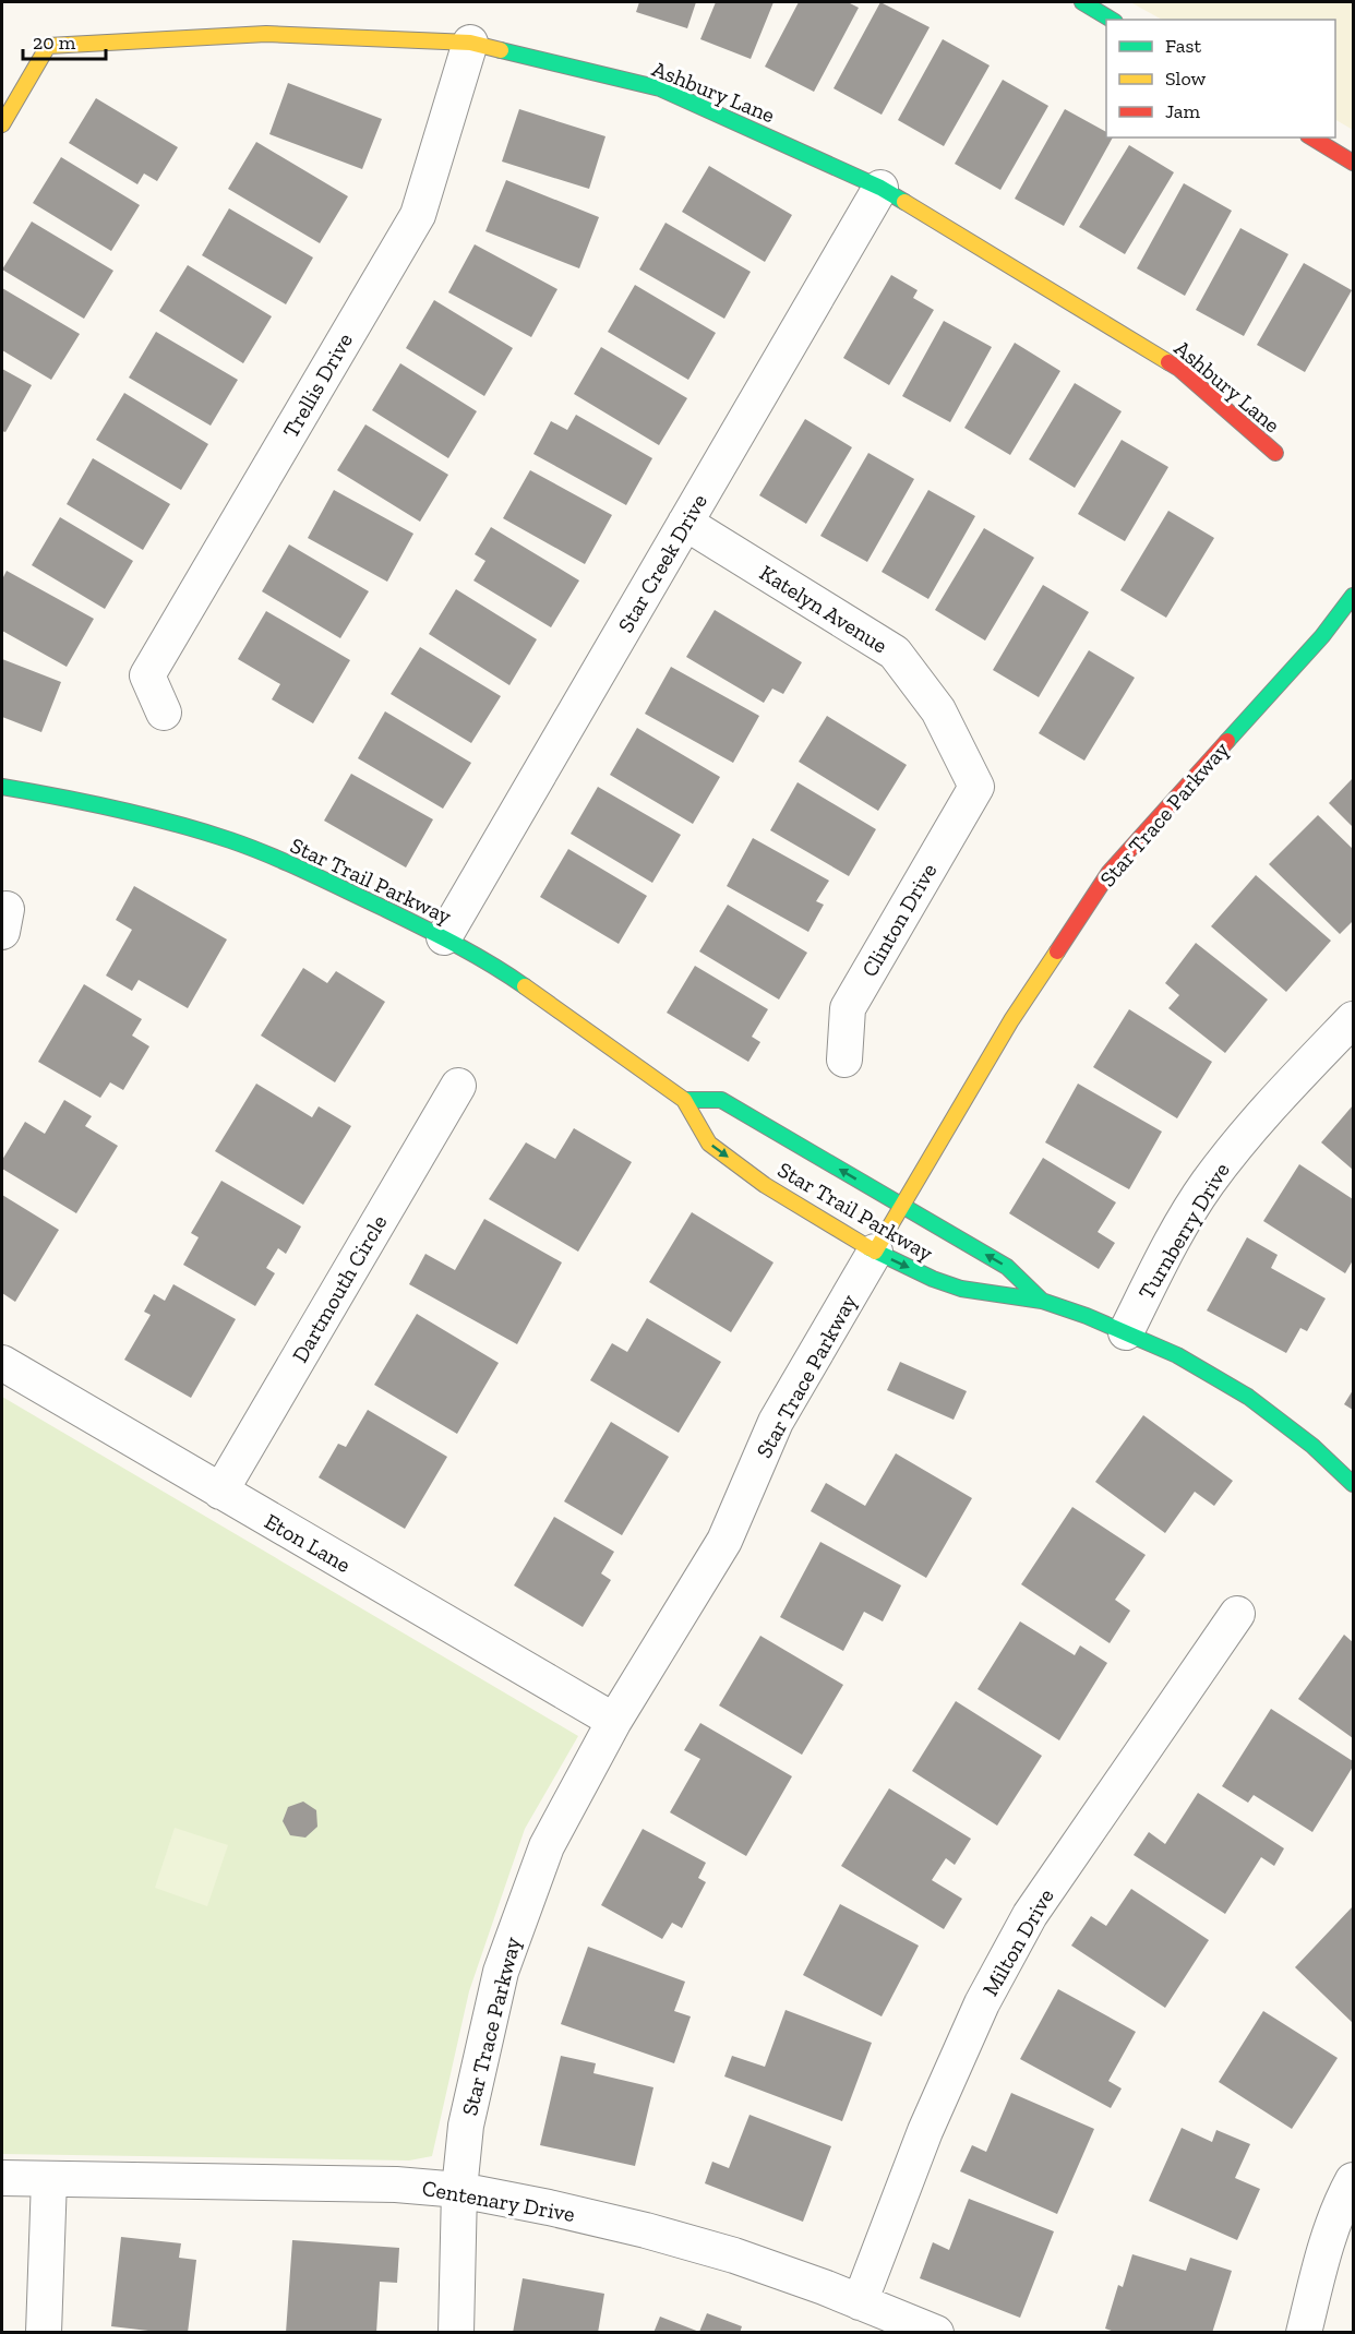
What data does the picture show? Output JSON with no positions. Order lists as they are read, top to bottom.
{
  "streets": {
    "street": [
      "Ashbury Lane",
      "Trellis Drive",
      "Star Creek Drive",
      "Katelyn Avenue",
      "Star Trace Parkway",
      "Star Trail Parkway",
      "Clinton Drive",
      "Turnberry Drive",
      "Dartmouth Circle",
      "Eton Lane",
      "Milton Drive",
      "Centenary Drive"
    ]
  },
  "crossings": [
    ["Ashbury Lane", "Trellis Drive"],
    ["Ashbury Lane", "Star Creek Drive"],
    ["Star Creek Drive", "Katelyn Avenue"],
    ["Star Creek Drive", "Star Trail Parkway"],
    ["Katelyn Avenue", "Clinton Drive"],
    ["Star Trace Parkway", "Star Trail Parkway"],
    ["Star Trace Parkway", "Eton Lane"],
    ["Star Trace Parkway", "Centenary Drive"],
    ["Star Trail Parkway", "Turnberry Drive"],
    ["Dartmouth Circle", "Eton Lane"],
    ["Milton Drive", "Centenary Drive"]
  ],
  "legend": ["Fast", "Slow", "Jam"],
  "scale_bar": "20 m"
}
